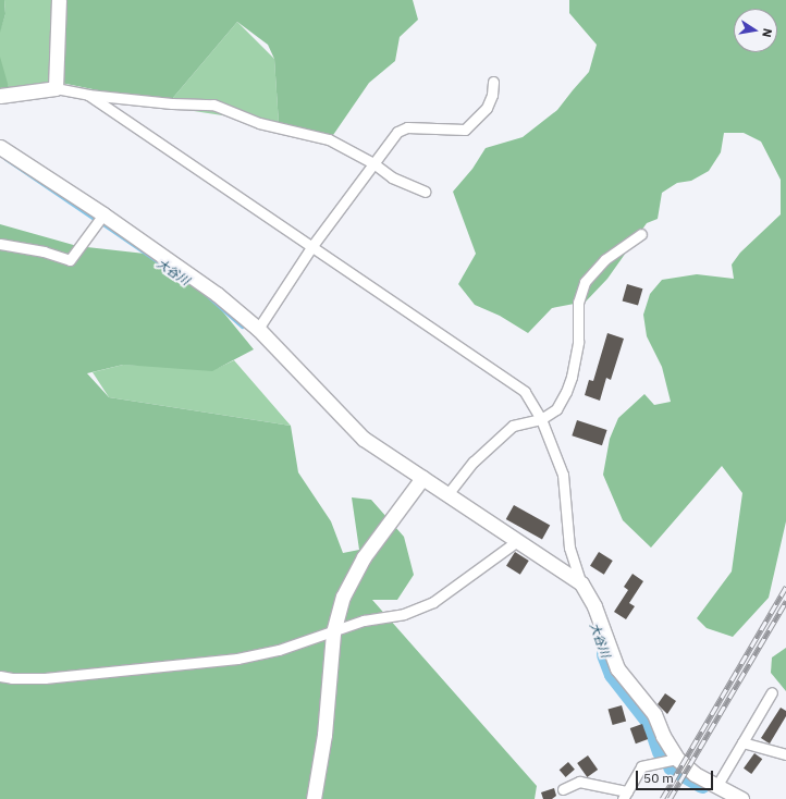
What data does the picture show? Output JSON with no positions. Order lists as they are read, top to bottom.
{
  "water": ["大谷川"],
  "scale_bar": "50 m",
  "north": "right"
}
